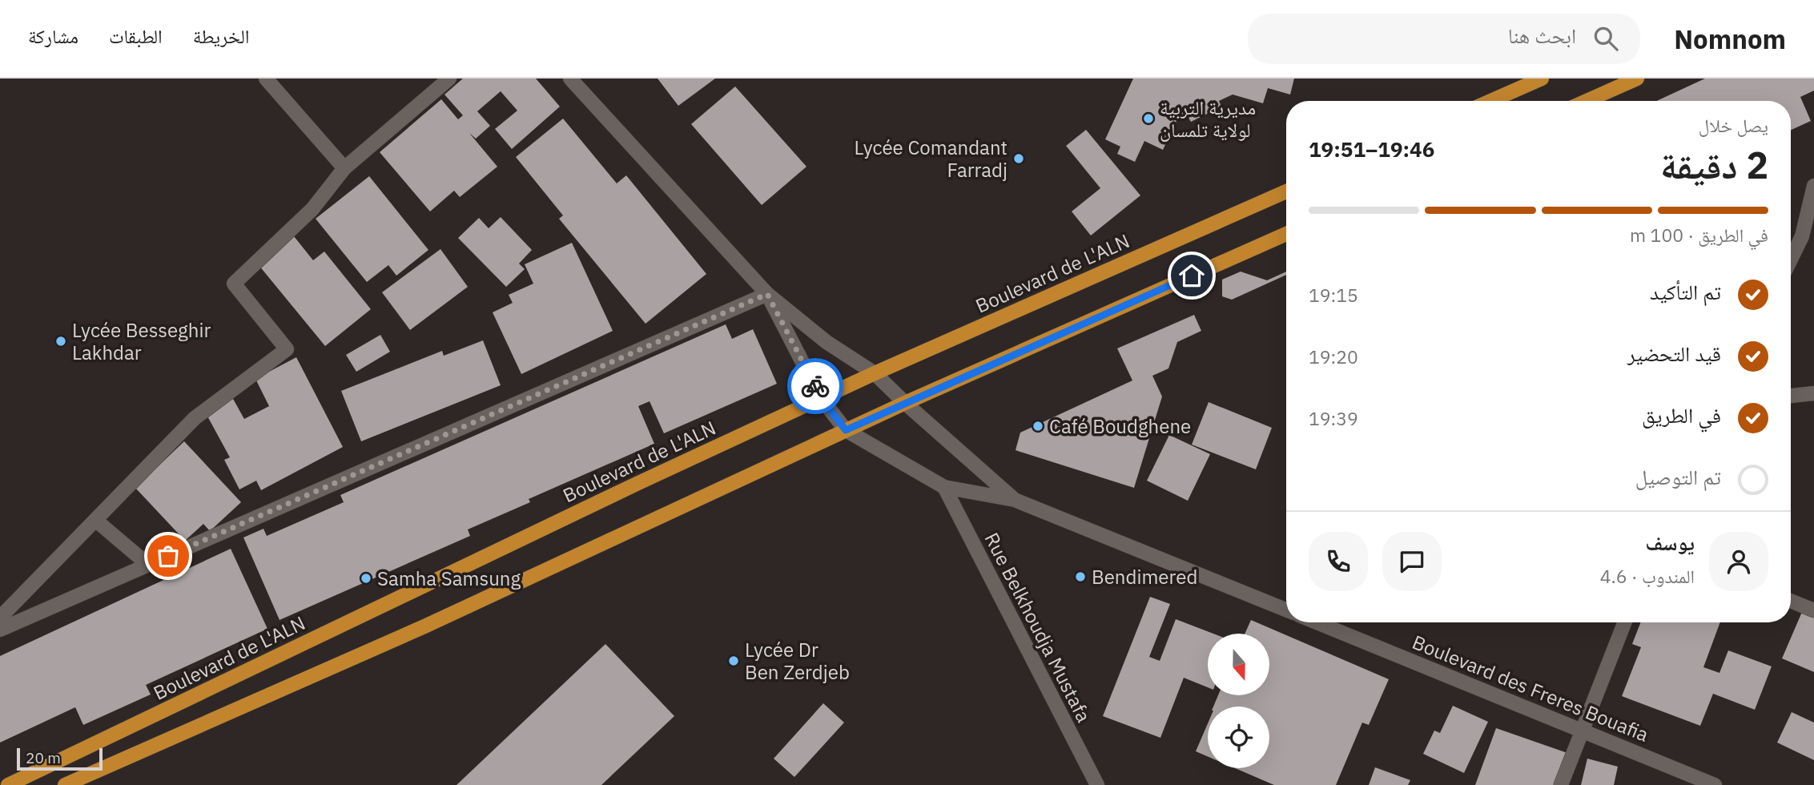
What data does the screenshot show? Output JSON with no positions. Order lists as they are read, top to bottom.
{
  "streets": {
    "main road": ["Boulevard de L'ALN"],
    "street": ["Rue Belkhoudja Mustafa", "Boulevard des Freres Bouafia"]
  },
  "places": [
    "مديرية التربية لولاية تلمسان",
    "Lycée Comandant Farradj",
    "Lycée Besseghir Lakhdar",
    "Café Boudghene",
    "Bendimered",
    "Samha Samsung",
    "Lycée Dr Ben Zerdjeb"
  ],
  "scale_bar": "20 m",
  "north": "bottom",
  "page": {
    "header": "Nomnom",
    "search": "ابحث هنا",
    "nav": ["الخريطة", "الطبقات", "مشاركة"],
    "heading": ["2 دقيقة", "يصل خلال", "19:46–19:51"],
    "panel": ["يوسف", "المندوب · 4.6"],
    "bar": "في الطريق · 100 m",
    "list": [
      ["تم التأكيد", "19:15"],
      ["قيد التحضير", "19:20"],
      ["في الطريق", "19:39"],
      "تم التوصيل"
    ],
    "scale": "20 m"
  }
}
